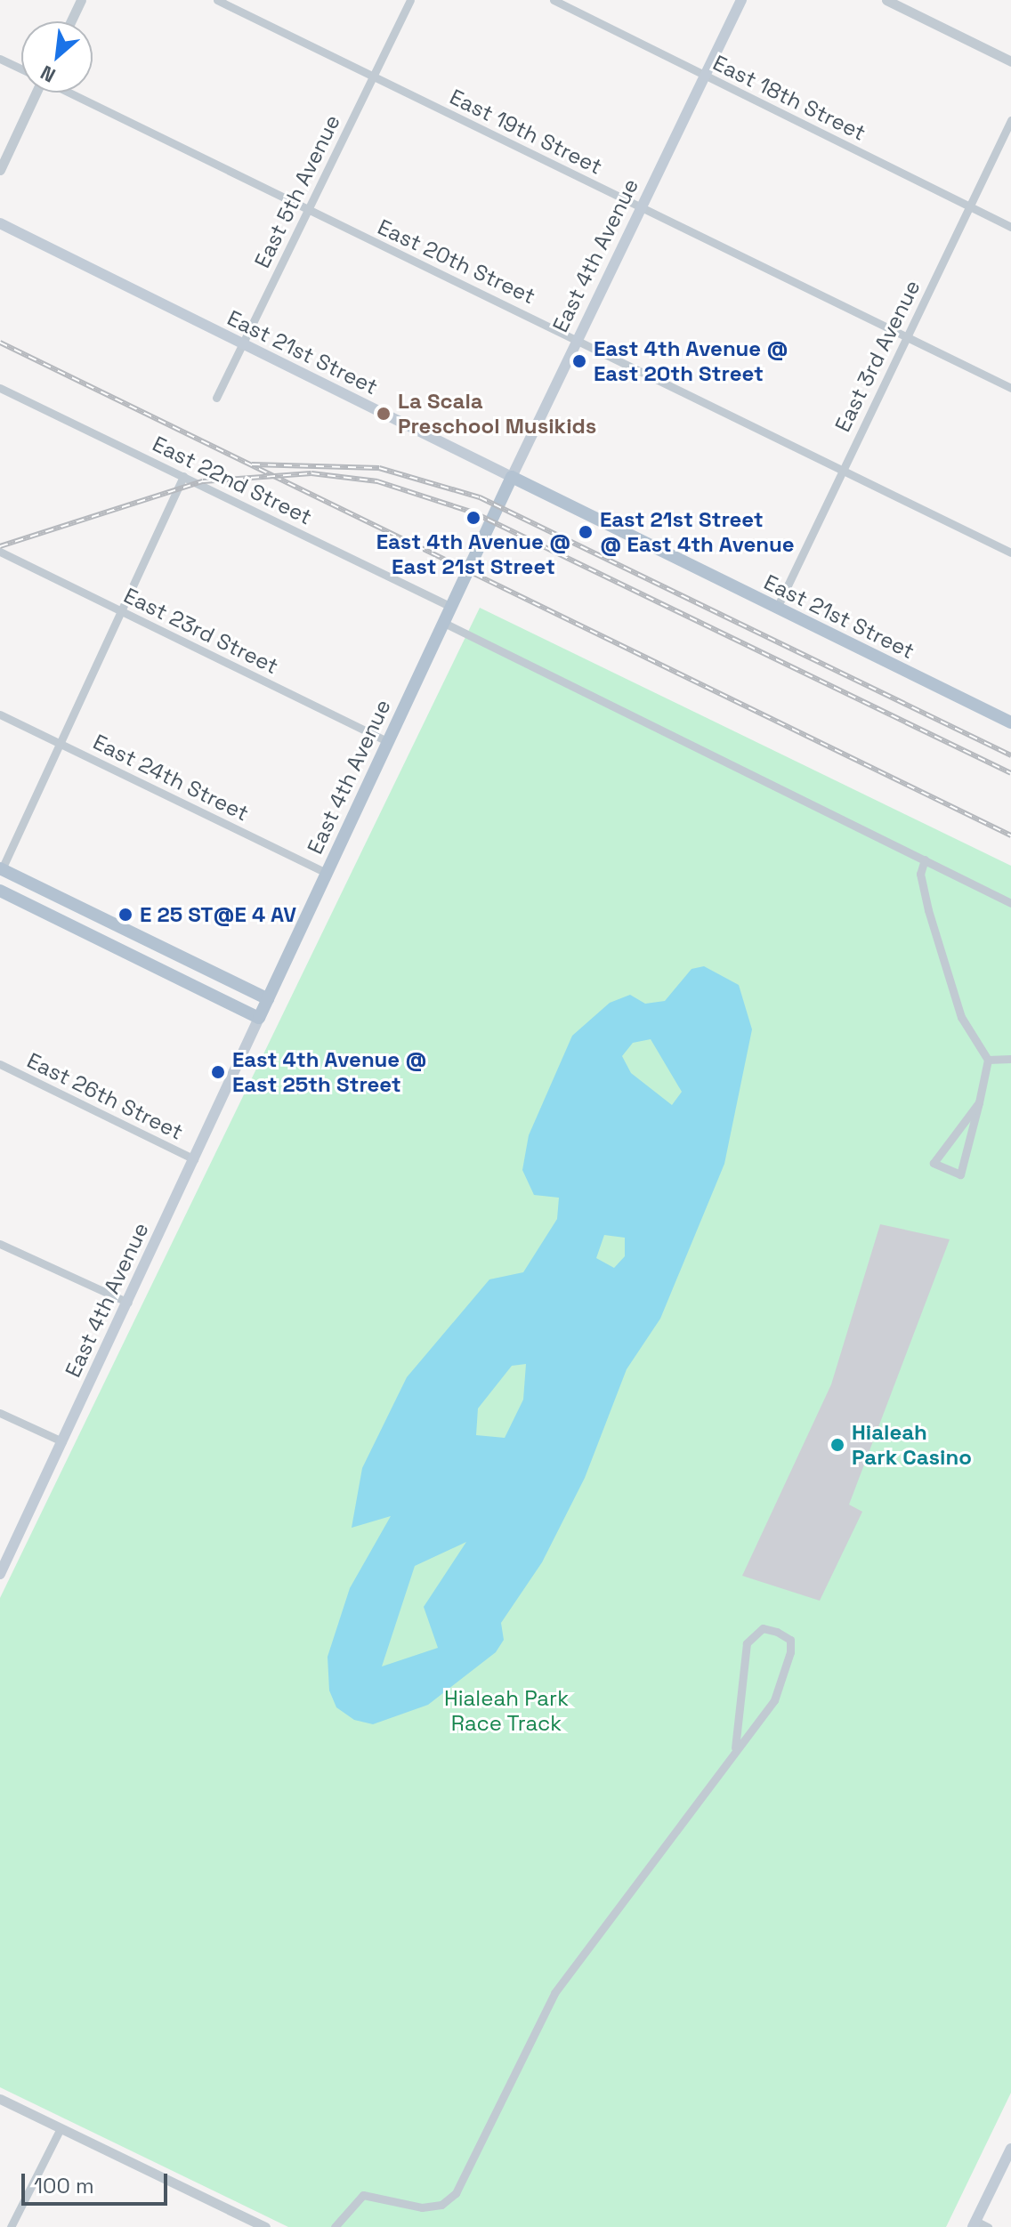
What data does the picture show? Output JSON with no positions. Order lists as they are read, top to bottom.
{
  "streets": {
    "main road": ["East 4th Avenue", "East 21st Street"],
    "street": [
      "East 18th Street",
      "East 19th Street",
      "East 5th Avenue",
      "East 20th Street",
      "East 3rd Avenue",
      "East 22nd Street",
      "East 23rd Street",
      "East 24th Street",
      "East 26th Street"
    ]
  },
  "crossings": [
    ["East 18th Street", "East 4th Avenue"],
    ["East 18th Street", "East 3rd Avenue"],
    ["East 19th Street", "East 5th Avenue"],
    ["East 19th Street", "East 4th Avenue"],
    ["East 19th Street", "East 3rd Avenue"],
    ["East 5th Avenue", "East 20th Street"],
    ["East 5th Avenue", "East 21st Street"],
    ["East 4th Avenue", "East 20th Street"],
    ["East 4th Avenue", "East 21st Street"],
    ["East 4th Avenue", "East 22nd Street"],
    ["East 4th Avenue", "East 23rd Street"],
    ["East 4th Avenue", "East 24th Street"],
    ["East 4th Avenue", "East 26th Street"],
    ["East 20th Street", "East 3rd Avenue"],
    ["East 21st Street", "East 3rd Avenue"]
  ],
  "parks": ["Hialeah Park Race Track"],
  "places": [
    "East 4th Avenue @ East 20th Street",
    "La Scala Preschool Musikids",
    "East 4th Avenue @ East 21st Street",
    "East 21st Street @ East 4th Avenue",
    "E 25 ST@E 4 AV",
    "East 4th Avenue @ East 25th Street",
    "Hialeah Park Casino"
  ],
  "scale_bar": "100 m",
  "north": "bottom left"
}
